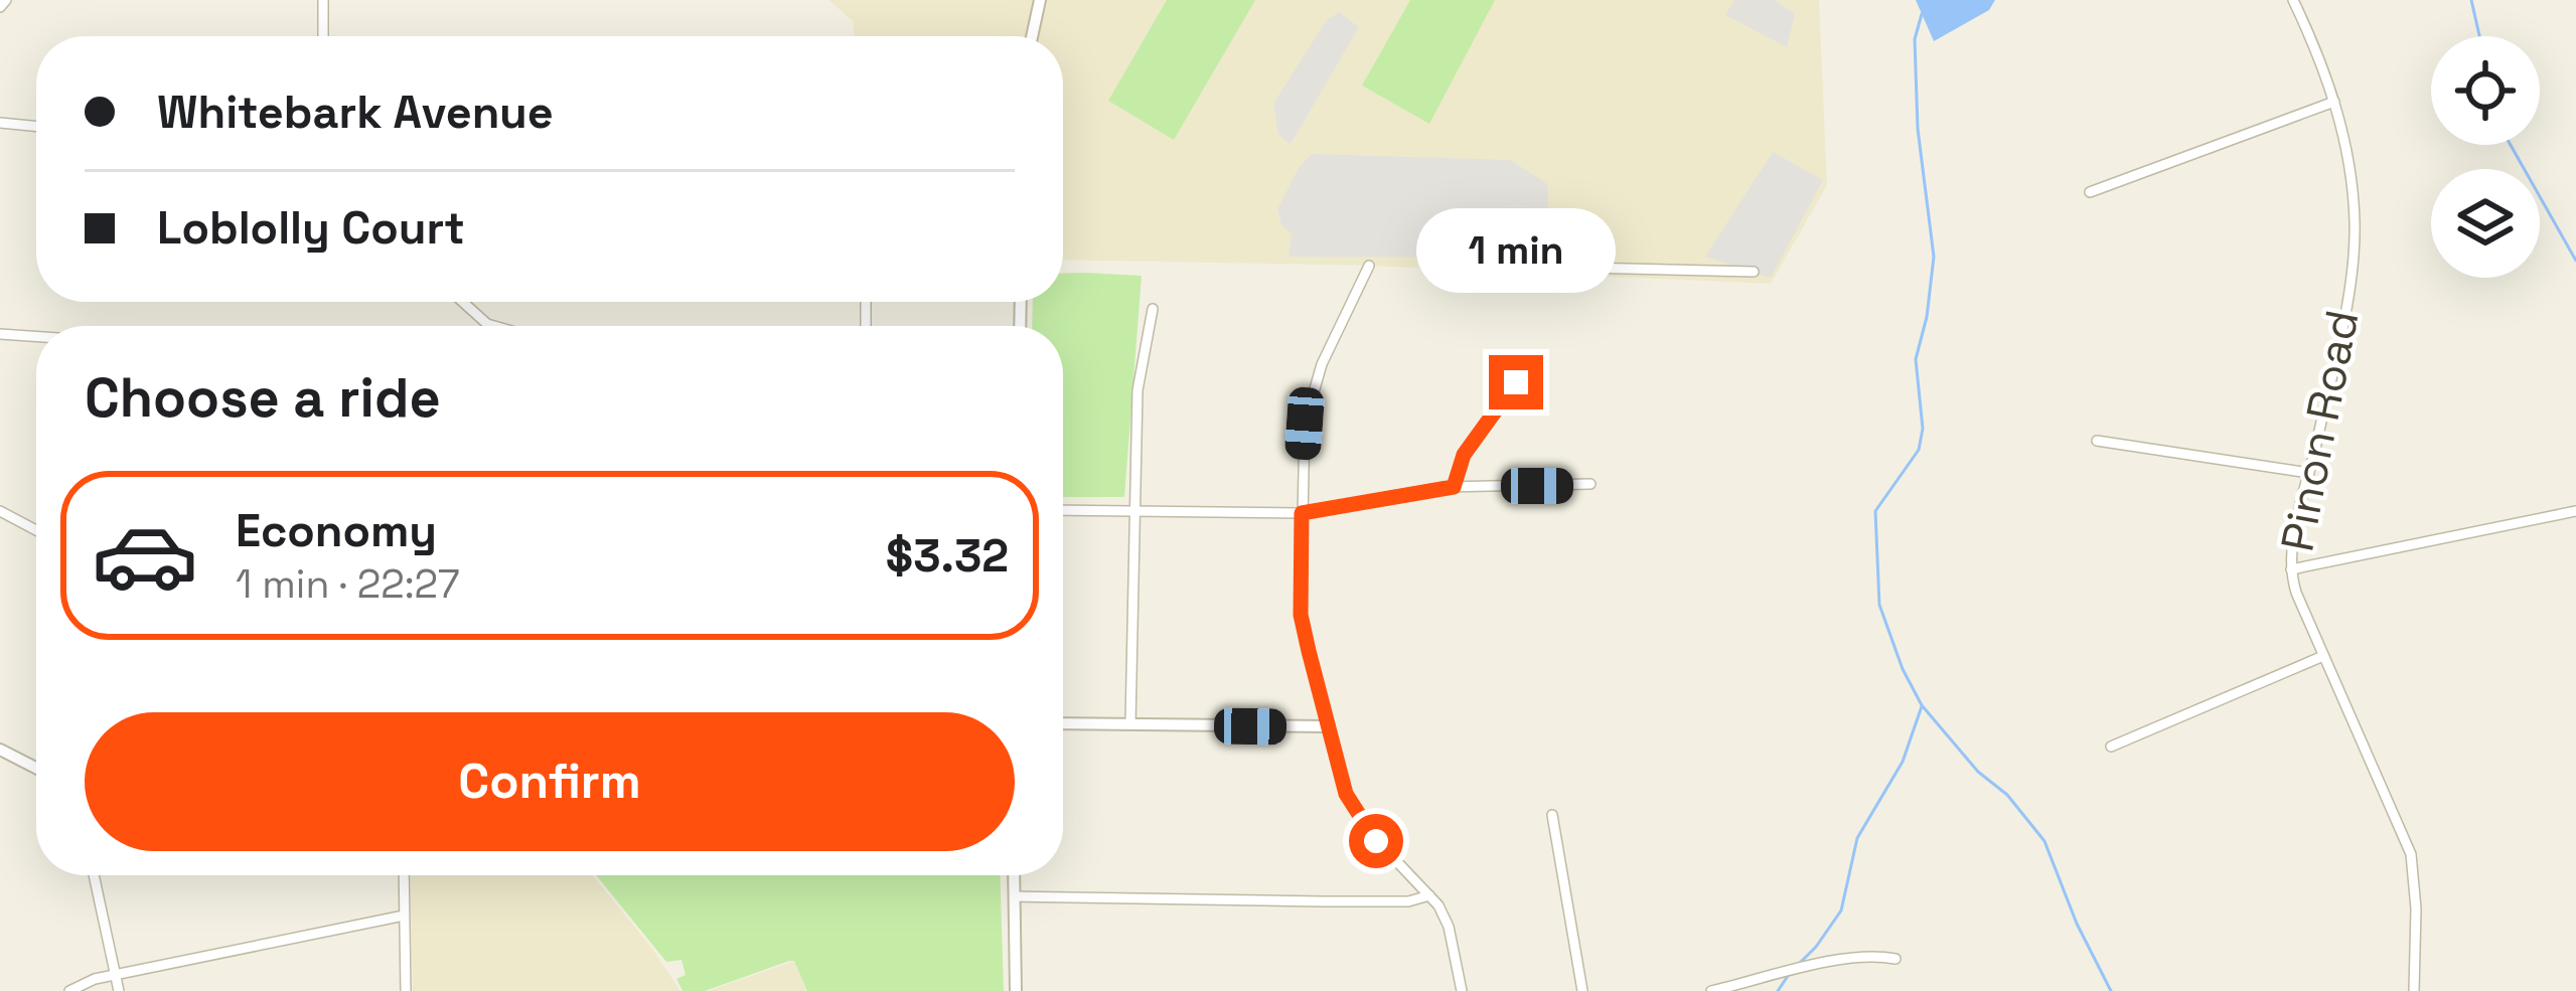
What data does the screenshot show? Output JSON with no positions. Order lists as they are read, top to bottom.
{
  "streets": {
    "street": ["Pinon Road"]
  },
  "page": {
    "banner": ["Whitebark Avenue", "Loblolly Court"],
    "bubble": "1 min",
    "heading": "Choose a ride",
    "list": [
      {
        "name": "Economy",
        "note": "1 min · 22:27",
        "value": "$3.32"
      }
    ],
    "buttons": "Confirm"
  }
}
